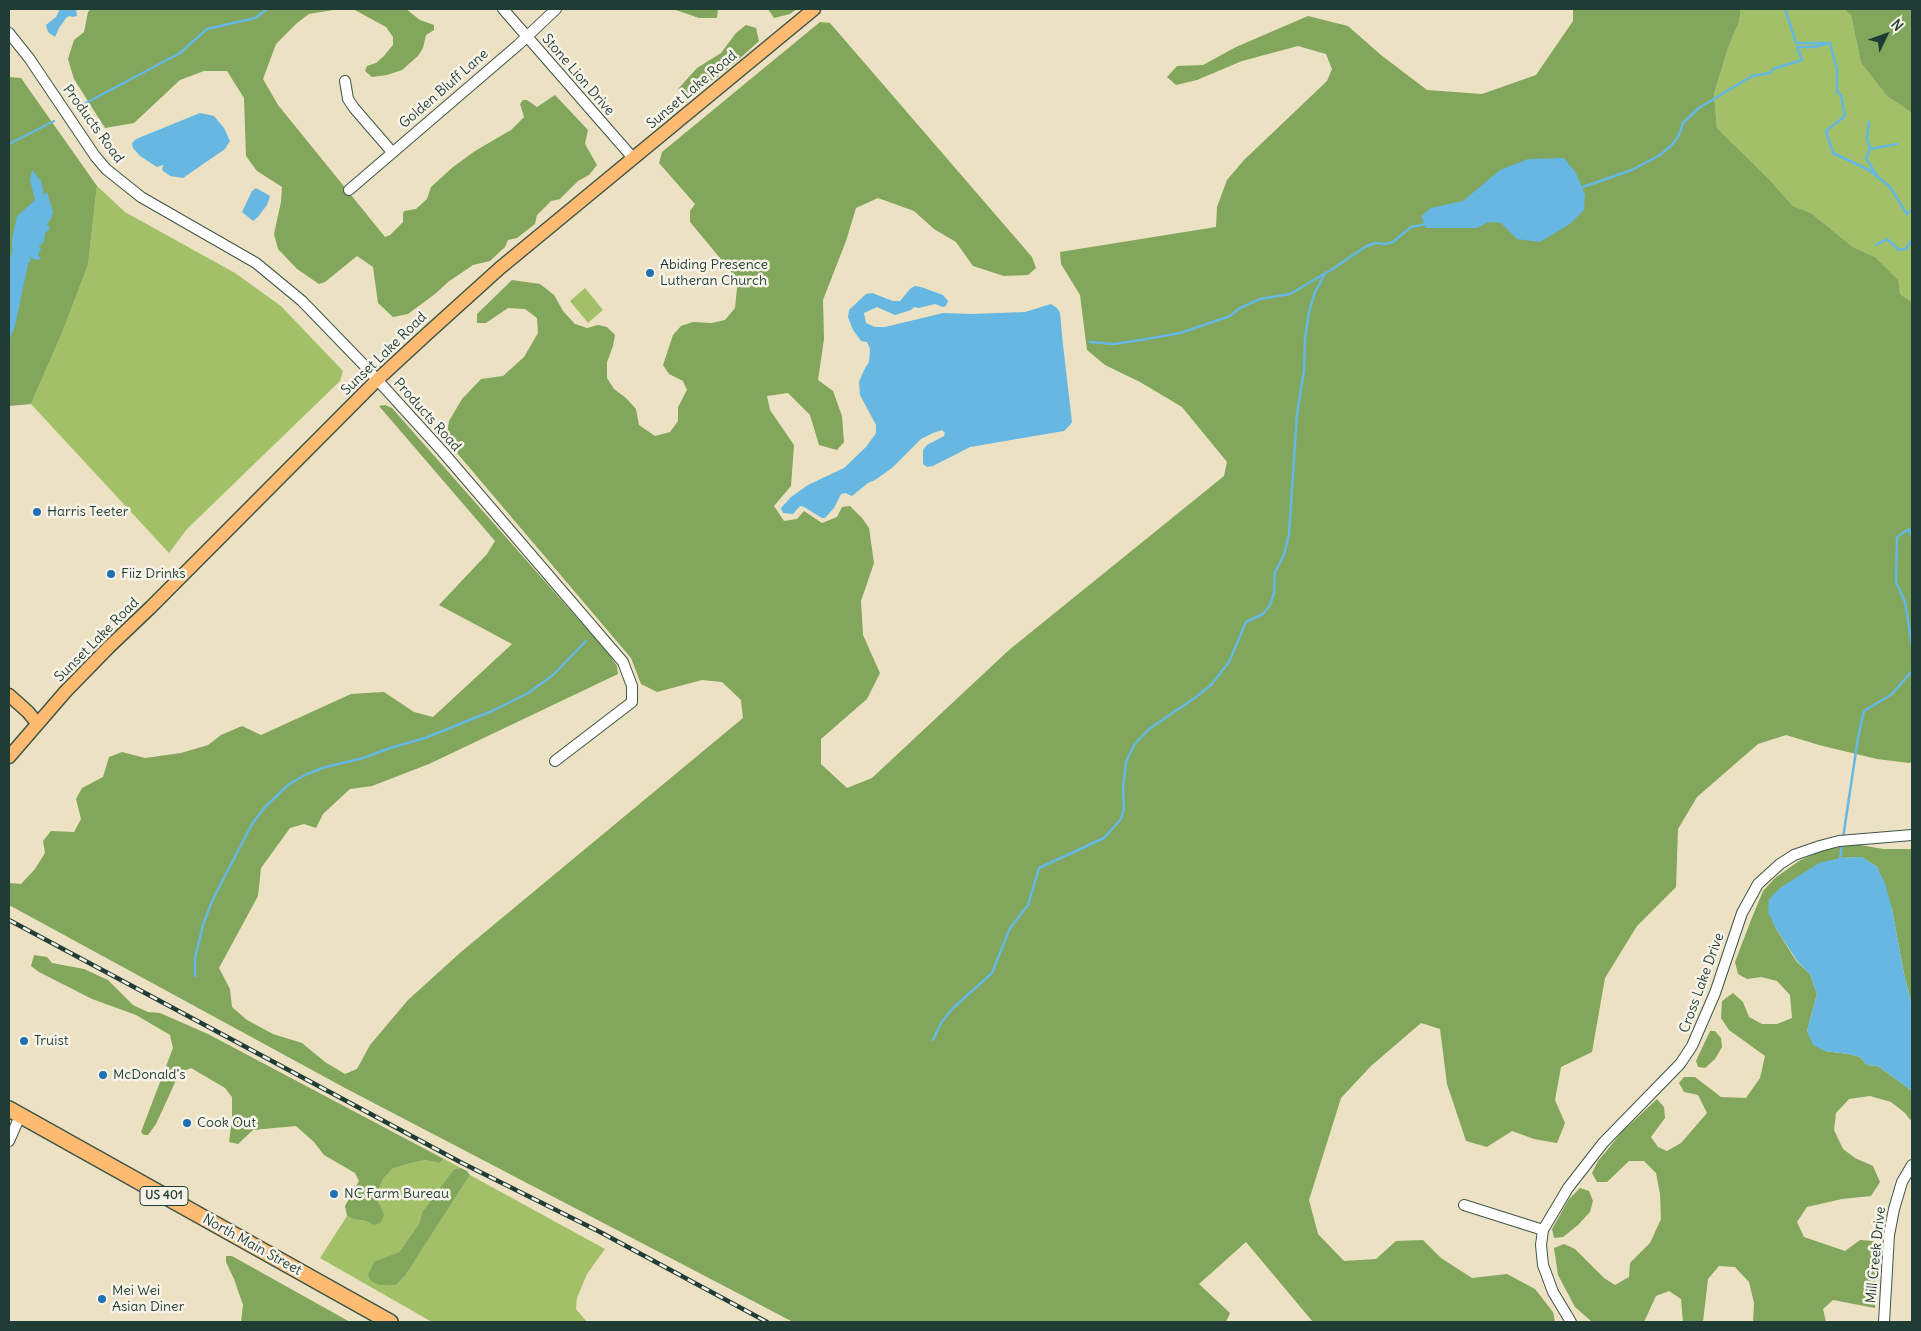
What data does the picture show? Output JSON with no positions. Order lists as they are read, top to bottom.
{
  "streets": {
    "highway": ["US 401", "North Main Street"],
    "main road": ["Sunset Lake Road"],
    "street": [
      "Stone Lion Drive",
      "Golden Bluff Lane",
      "Products Road",
      "Cross Lake Drive",
      "Mill Creek Drive"
    ]
  },
  "crossings": [
    ["Stone Lion Drive", "Golden Bluff Lane"],
    ["Stone Lion Drive", "Sunset Lake Road"],
    ["Sunset Lake Road", "Products Road"]
  ],
  "places": [
    "Abiding Presence Lutheran Church",
    "Harris Teeter",
    "Fiiz Drinks",
    "Truist",
    "McDonald's",
    "Cook Out",
    "NC Farm Bureau",
    "Mei Wei Asian Diner"
  ],
  "north": "top right"
}
